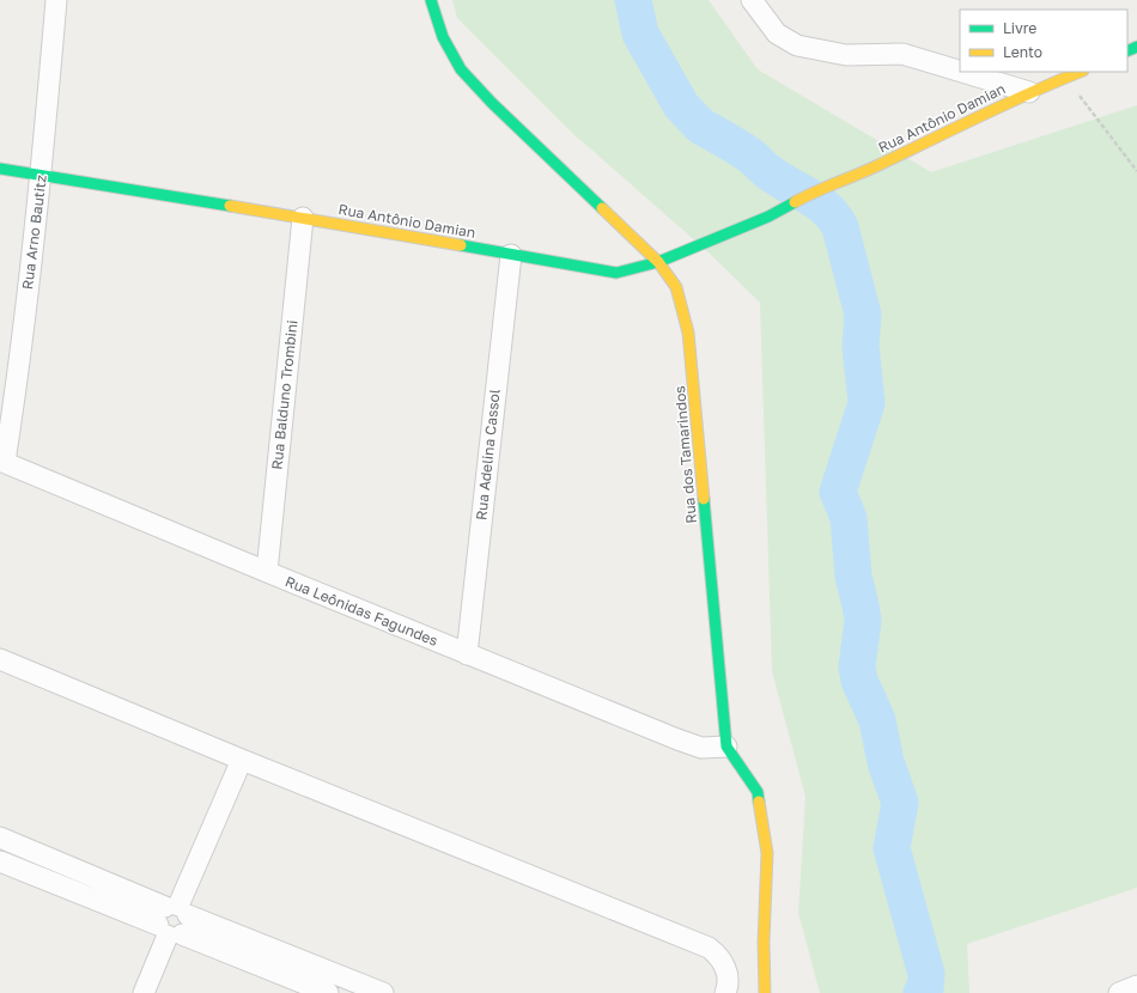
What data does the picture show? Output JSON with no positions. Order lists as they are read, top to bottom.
{
  "streets": {
    "street": [
      "Rua Antônio Damian",
      "Rua Arno Bautitz",
      "Rua Balduno Trombini",
      "Rua Adelina Cassol",
      "Rua dos Tamarindos",
      "Rua Leônidas Fagundes"
    ]
  },
  "crossings": [
    ["Rua Antônio Damian", "Rua Arno Bautitz"],
    ["Rua Antônio Damian", "Rua Balduno Trombini"],
    ["Rua Antônio Damian", "Rua Adelina Cassol"],
    ["Rua Antônio Damian", "Rua dos Tamarindos"],
    ["Rua Arno Bautitz", "Rua Leônidas Fagundes"],
    ["Rua Balduno Trombini", "Rua Leônidas Fagundes"],
    ["Rua Adelina Cassol", "Rua Leônidas Fagundes"],
    ["Rua dos Tamarindos", "Rua Leônidas Fagundes"]
  ],
  "legend": ["Livre", "Lento"]
}
